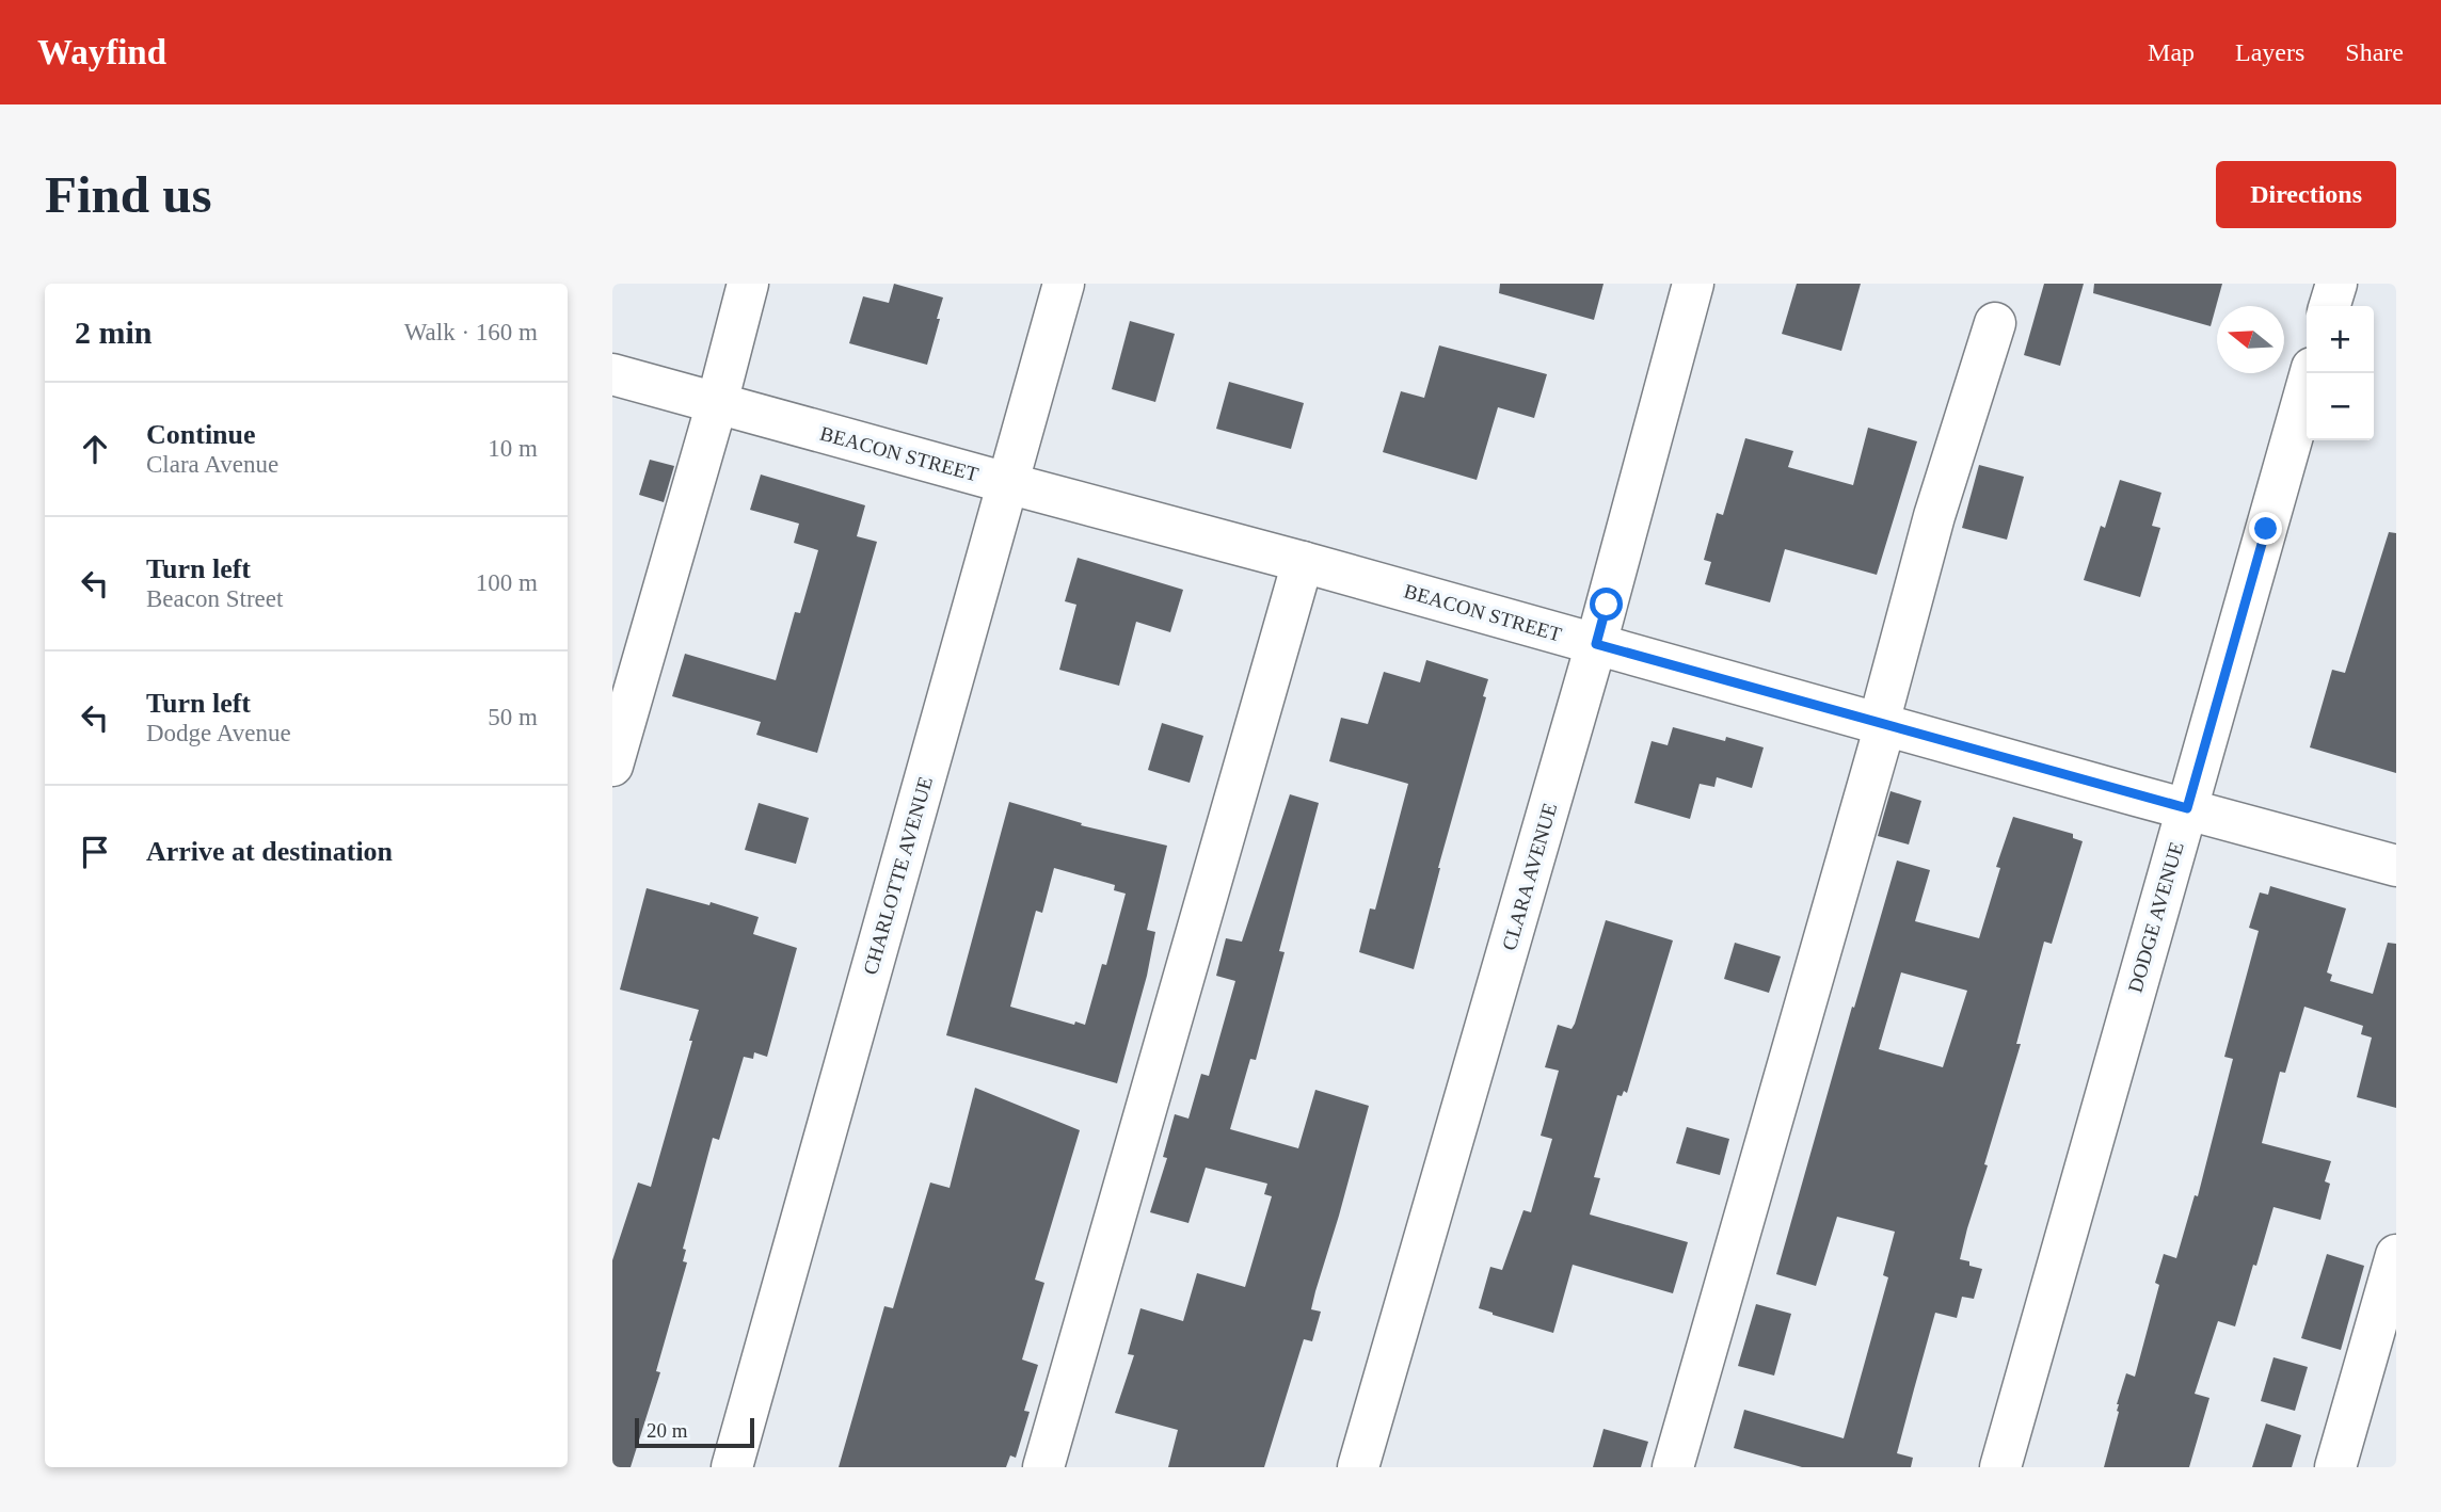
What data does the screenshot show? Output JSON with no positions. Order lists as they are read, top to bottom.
{
  "streets": {
    "street": [
      "BEACON STREET",
      "CHARLOTTE AVENUE",
      "CLARA AVENUE",
      "DODGE AVENUE"
    ]
  },
  "crossings": [
    ["BEACON STREET", "CHARLOTTE AVENUE"],
    ["BEACON STREET", "CLARA AVENUE"],
    ["BEACON STREET", "DODGE AVENUE"]
  ],
  "scale_bar": "20 m",
  "north": "left",
  "page": {
    "header": "Wayfind",
    "nav": ["Map", "Layers", "Share"],
    "buttons": "Directions",
    "title": "Find us",
    "heading": ["2 min", "Walk · 160 m"],
    "map_buttons": ["+", "−"],
    "list": [
      ["Continue", "Clara Avenue", "10 m"],
      ["Turn left", "Beacon Street", "100 m"],
      ["Turn left", "Dodge Avenue", "50 m"],
      "Arrive at destination"
    ],
    "scale": "20 m"
  }
}
